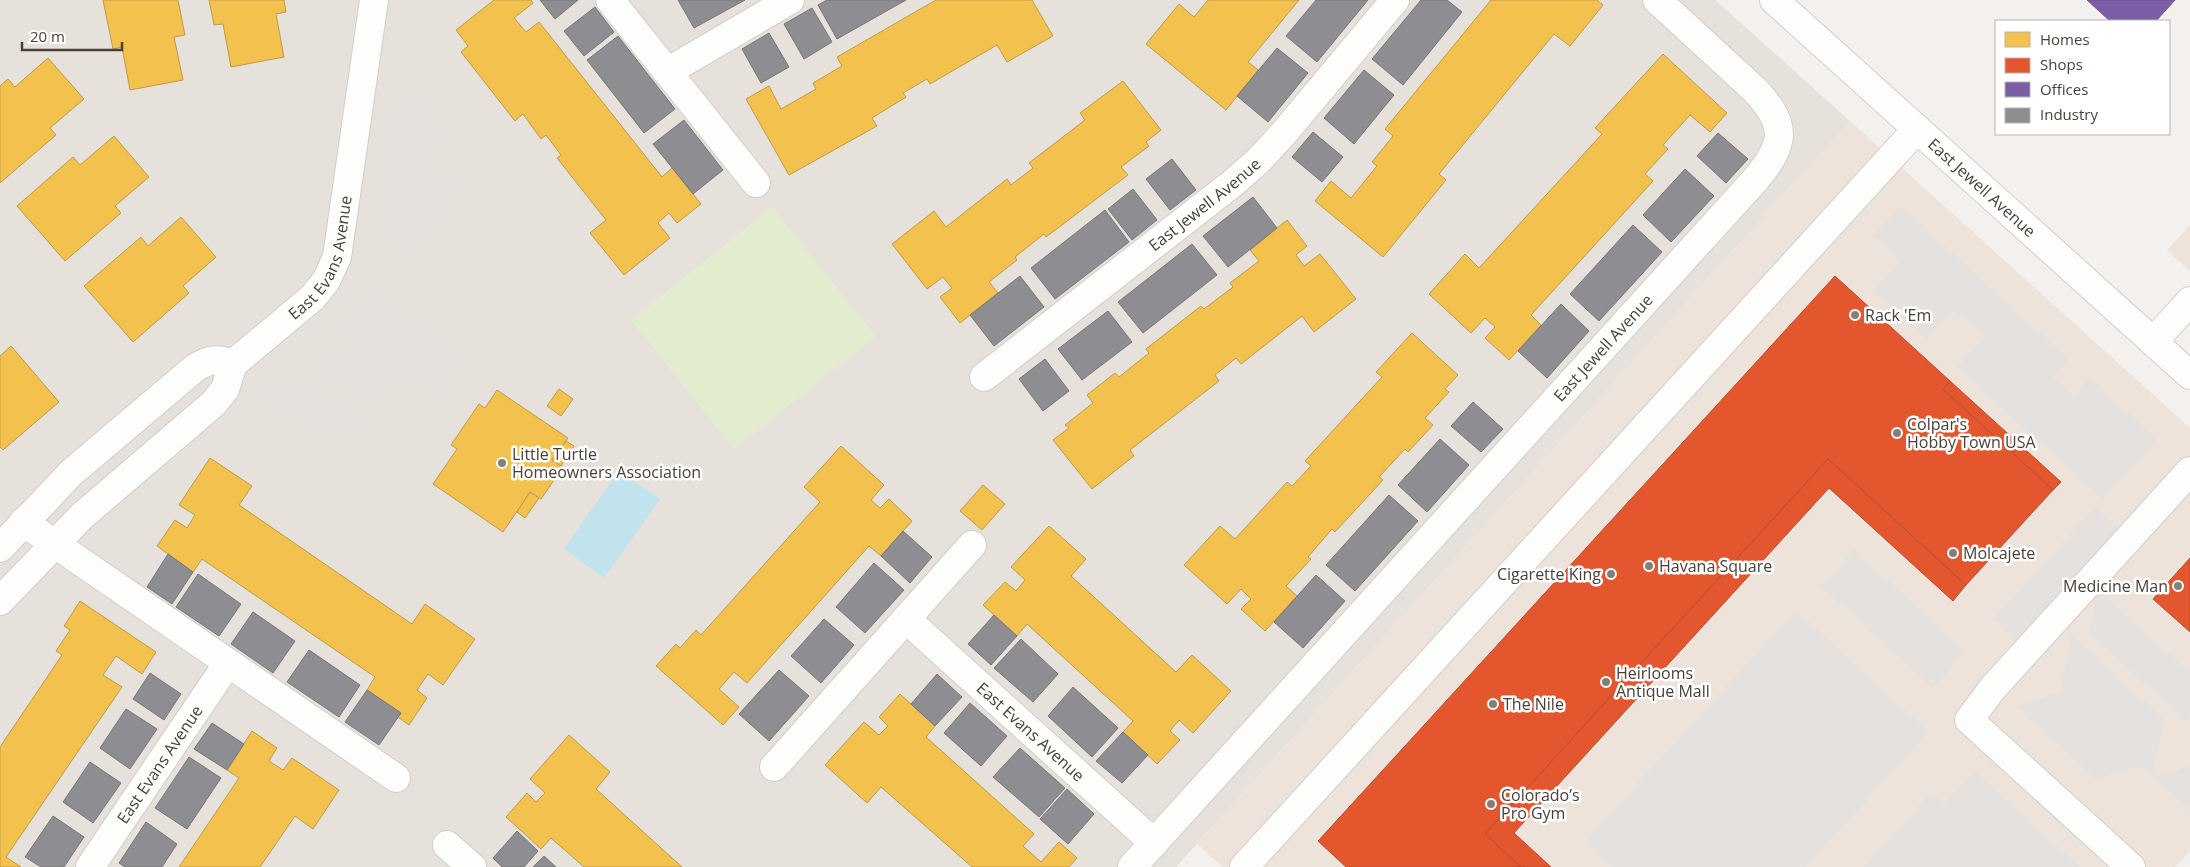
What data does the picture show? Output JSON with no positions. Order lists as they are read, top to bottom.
{
  "streets": {
    "street": ["East Jewell Avenue", "East Evans Avenue"]
  },
  "crossings": [
    ["East Jewell Avenue", "East Evans Avenue"]
  ],
  "places": [
    "Rack 'Em",
    "Colpar's Hobby Town USA",
    "Little Turtle Homeowners Association",
    "Molcajete",
    "Havana Square",
    "Cigarette King",
    "Medicine Man",
    "Heirlooms Antique Mall",
    "The Nile",
    "Colorado’s Pro Gym"
  ],
  "legend": [
    "Homes",
    "Shops",
    "Offices",
    "Industry"
  ],
  "scale_bar": "20 m"
}
